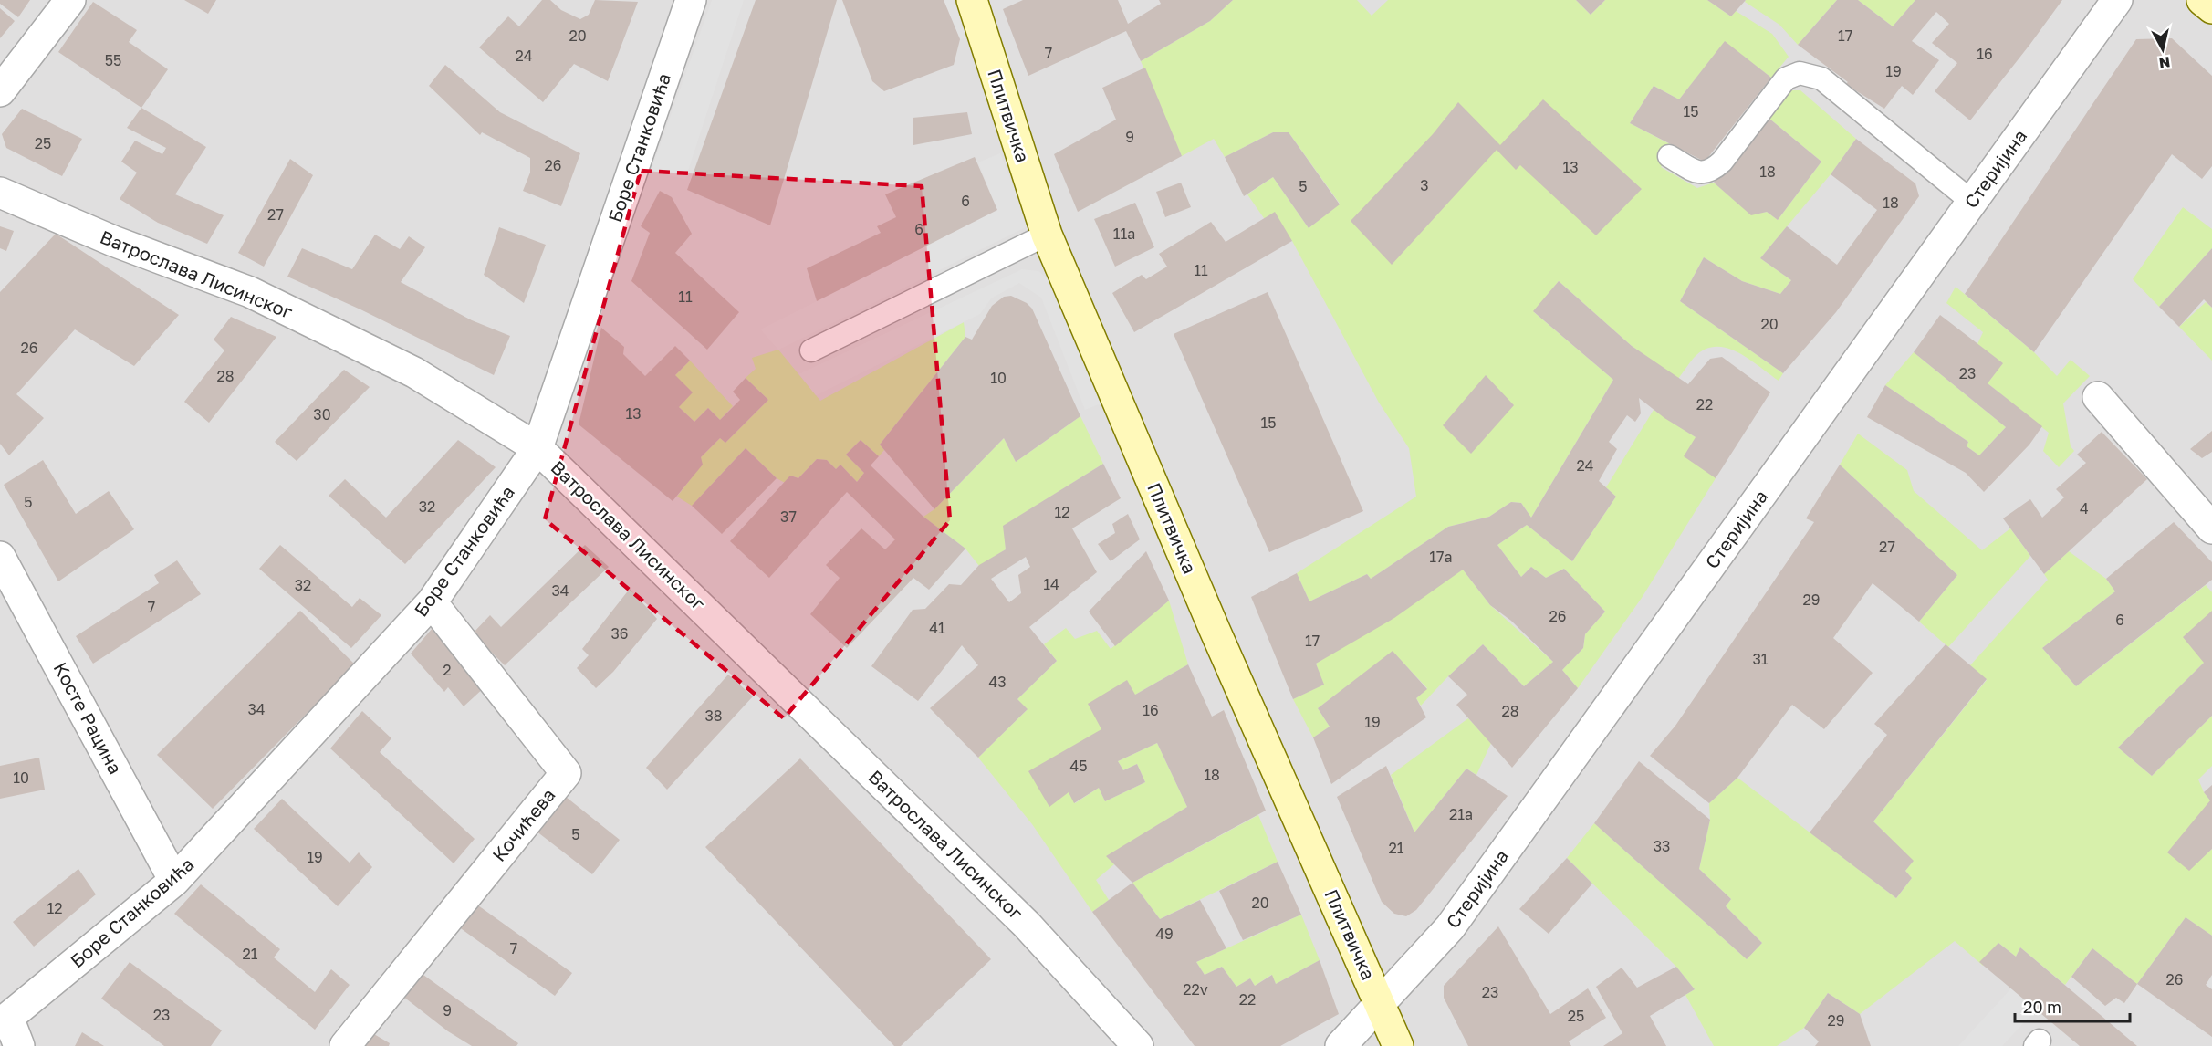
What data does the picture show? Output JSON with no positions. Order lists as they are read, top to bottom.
{
  "streets": {
    "street": [
      "Плитвичка",
      "Боре Станковића",
      "Стеријина",
      "Ватрослава Лисинског",
      "Косте Рацина",
      "Кочићева"
    ]
  },
  "crossings": [
    ["Плитвичка", "Стеријина"],
    ["Боре Станковића", "Ватрослава Лисинског"],
    ["Боре Станковића", "Косте Рацина"],
    ["Боре Станковића", "Кочићева"]
  ],
  "house_numbers": [
    "20",
    "17",
    "7",
    "16",
    "24",
    "55",
    "19",
    "15",
    "9",
    "25",
    "26",
    "13",
    "18",
    "3",
    "5",
    "6",
    "18",
    "27",
    "6",
    "11a",
    "11",
    "11",
    "20",
    "26",
    "23",
    "28",
    "10",
    "22",
    "13",
    "30",
    "15",
    "24",
    "5",
    "32",
    "4",
    "12",
    "37",
    "27",
    "17a",
    "14",
    "32",
    "34",
    "29",
    "7",
    "26",
    "6",
    "41",
    "36",
    "17",
    "31",
    "2",
    "43",
    "34",
    "16",
    "28",
    "38",
    "19",
    "45",
    "18",
    "10",
    "21a",
    "5",
    "33",
    "21",
    "19",
    "20",
    "12",
    "49",
    "7",
    "21",
    "26",
    "22v",
    "23",
    "22",
    "9",
    "23",
    "25",
    "29"
  ],
  "scale_bar": "20 m",
  "north": "bottom"
}
